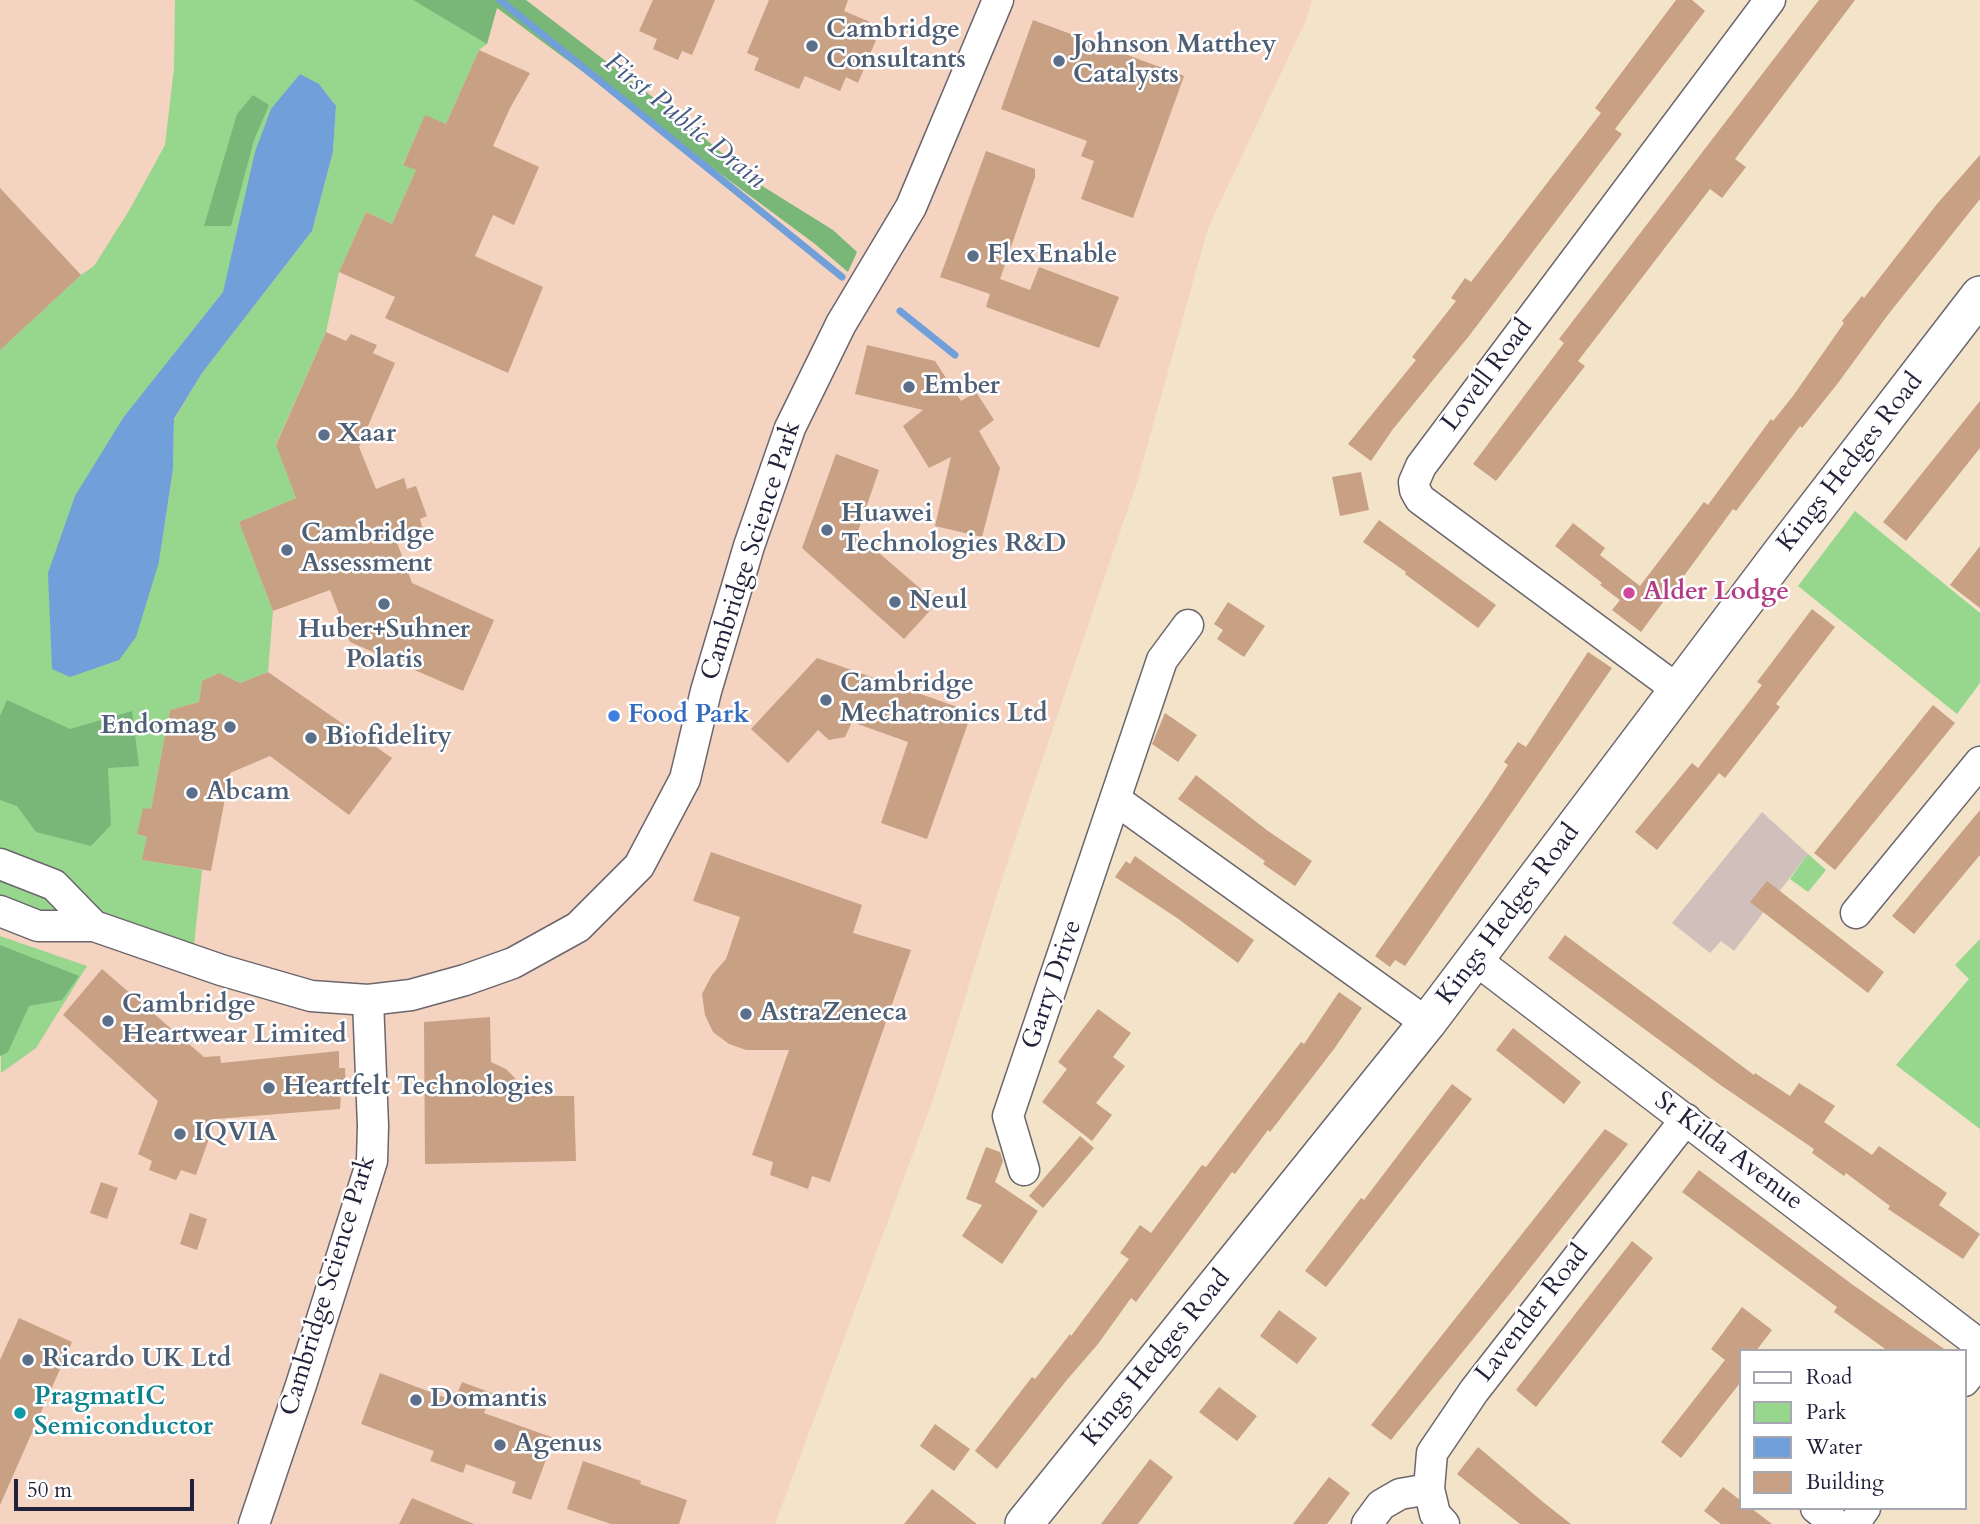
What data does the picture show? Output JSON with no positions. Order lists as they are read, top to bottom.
{
  "streets": {
    "street": [
      "Lovell Road",
      "Kings Hedges Road",
      "Cambridge Science Park",
      "Garry Drive",
      "St Kilda Avenue",
      "Lavender Road"
    ]
  },
  "crossings": [
    ["Lovell Road", "Kings Hedges Road"],
    ["Kings Hedges Road", "St Kilda Avenue"],
    ["St Kilda Avenue", "Lavender Road"]
  ],
  "water": ["First Public Drain"],
  "places": [
    "Cambridge Consultants",
    "Johnson Matthey Catalysts",
    "FlexEnable",
    "Ember",
    "Xaar",
    "Huawei Technologies R&D",
    "Cambridge Assessment",
    "Alder Lodge",
    "Neul",
    "Huber+Suhner Polatis",
    "Cambridge Mechatronics Ltd",
    "Food Park",
    "Endomag",
    "Biofidelity",
    "Abcam",
    "AstraZeneca",
    "Cambridge Heartwear Limited",
    "Heartfelt Technologies",
    "IQVIA",
    "Ricardo UK Ltd",
    "Domantis",
    "PragmatIC Semiconductor",
    "Agenus"
  ],
  "legend": [
    "Road",
    "Park",
    "Water",
    "Building"
  ],
  "scale_bar": "50 m"
}
